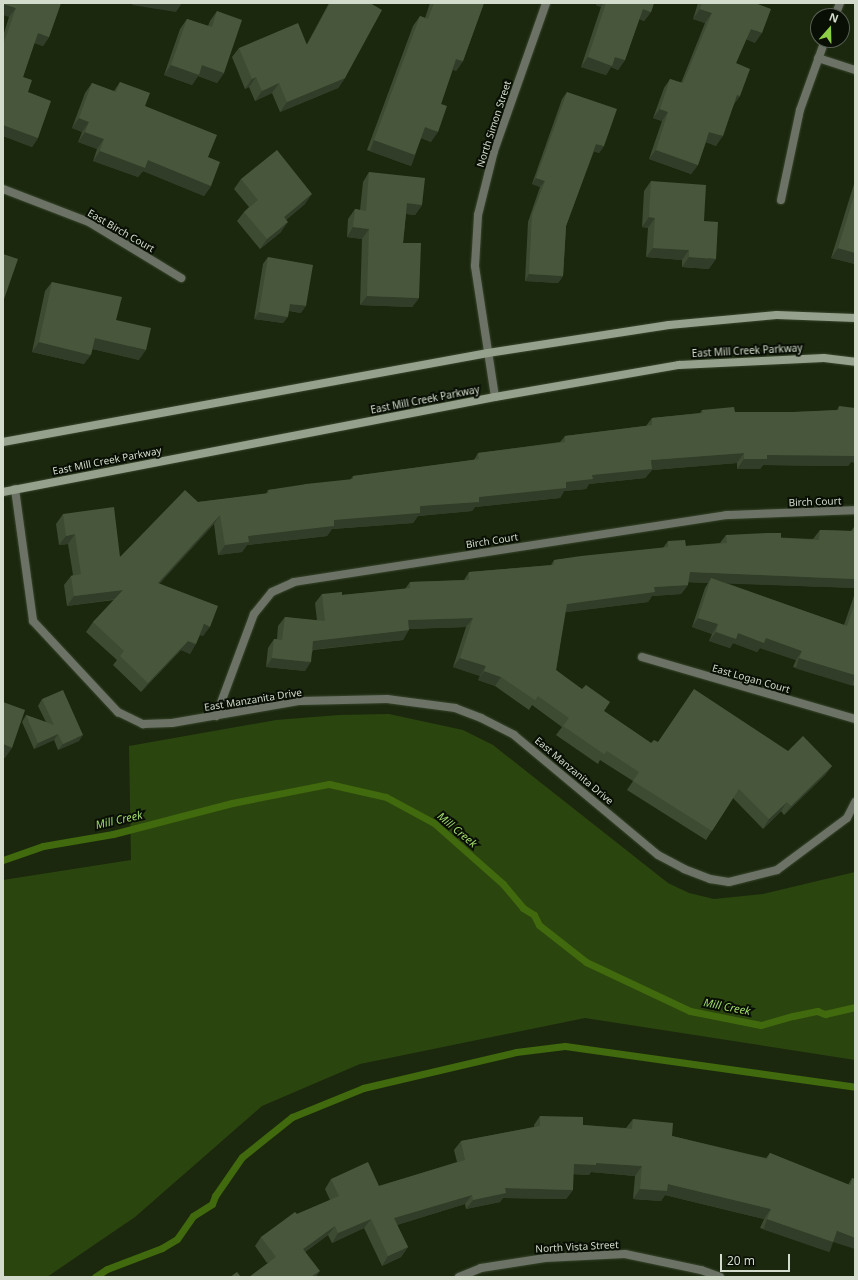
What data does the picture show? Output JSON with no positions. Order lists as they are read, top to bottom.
{
  "streets": {
    "street": [
      "North Simon Street",
      "East Birch Court",
      "East Mill Creek Parkway",
      "Birch Court",
      "East Logan Court",
      "East Manzanita Drive",
      "North Vista Street"
    ]
  },
  "crossings": [
    ["North Simon Street", "East Mill Creek Parkway"],
    ["East Mill Creek Parkway", "East Manzanita Drive"],
    ["Birch Court", "East Manzanita Drive"]
  ],
  "water": ["Mill Creek"],
  "scale_bar": "20 m",
  "north": "top"
}
